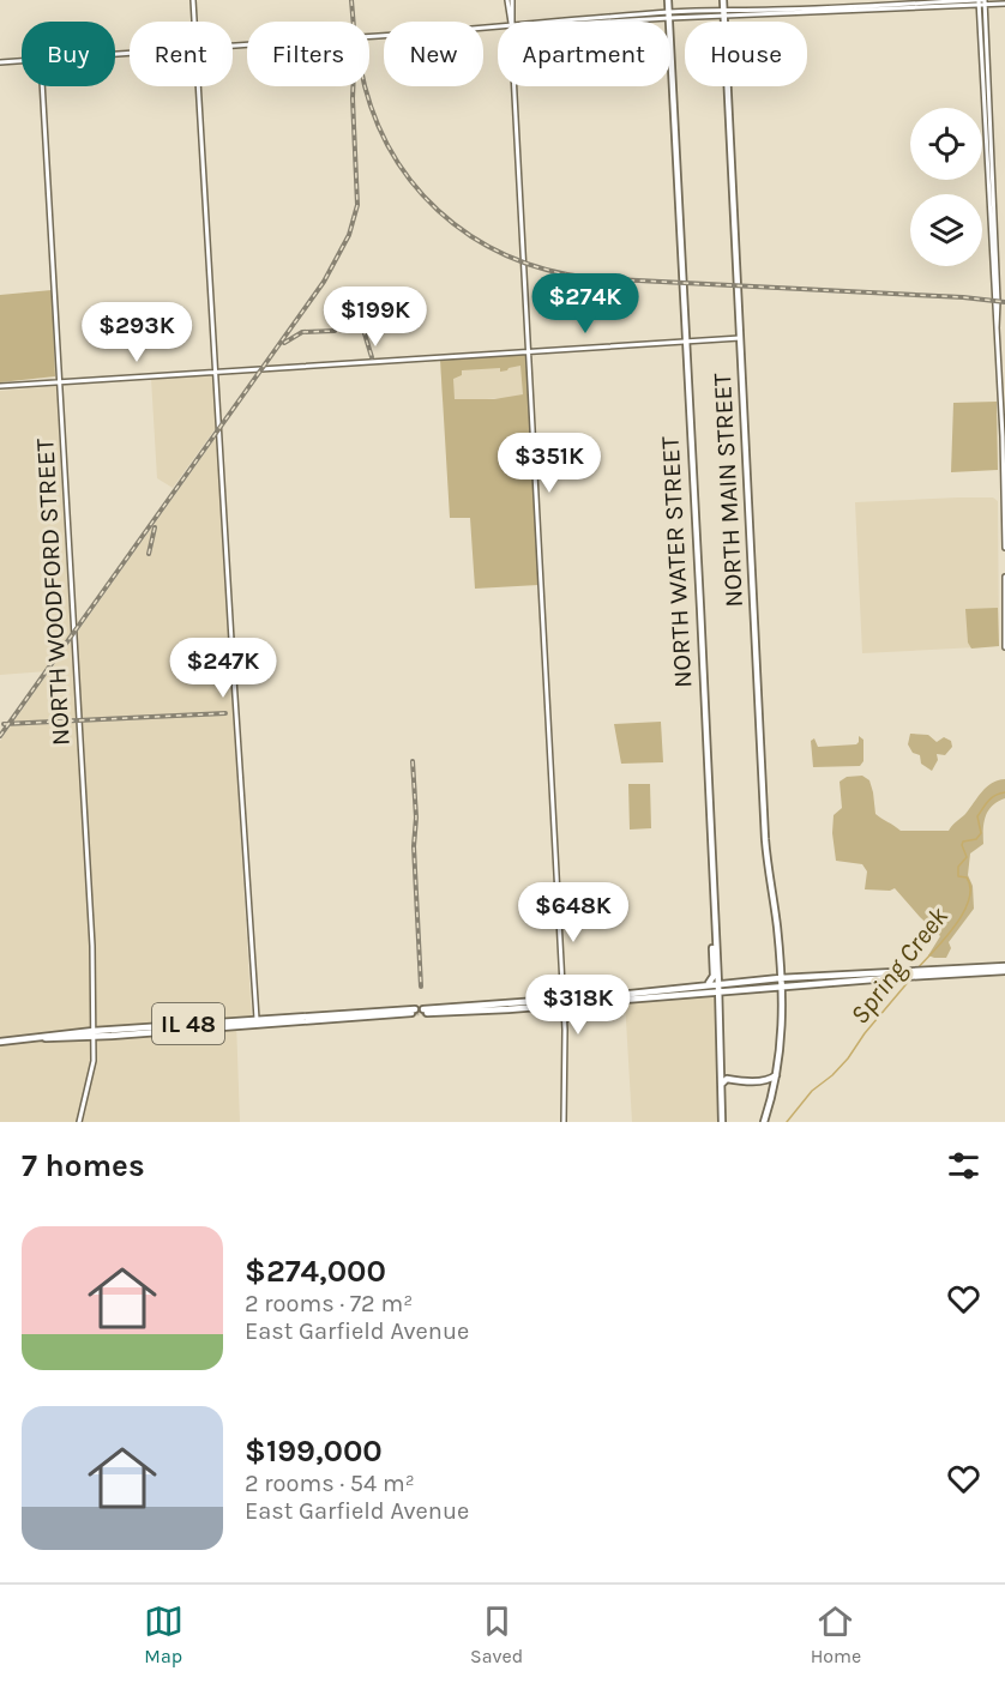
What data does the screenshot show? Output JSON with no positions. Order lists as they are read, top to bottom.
{
  "streets": {
    "main road": ["NORTH MAIN STREET", "NORTH WATER STREET", "IL 48"],
    "street": ["NORTH WOODFORD STREET"]
  },
  "crossings": [
    ["NORTH WOODFORD STREET", "IL 48"]
  ],
  "water": ["Spring Creek"],
  "page": {
    "chip": [
      "Buy",
      "Rent",
      "Filters",
      "New",
      "Apartment",
      "House"
    ],
    "price": [
      "$274K",
      "$199K",
      "$293K",
      "$351K",
      "$247K",
      "$648K",
      "$318K"
    ],
    "heading": "7 homes",
    "list": [
      {
        "name": "$274,000",
        "note": "2 rooms · 72 m² · East Garfield Avenue"
      },
      {
        "name": "$199,000",
        "note": "2 rooms · 54 m² · East Garfield Avenue"
      }
    ],
    "tabs": ["Map", "Saved", "Home"]
  }
}
